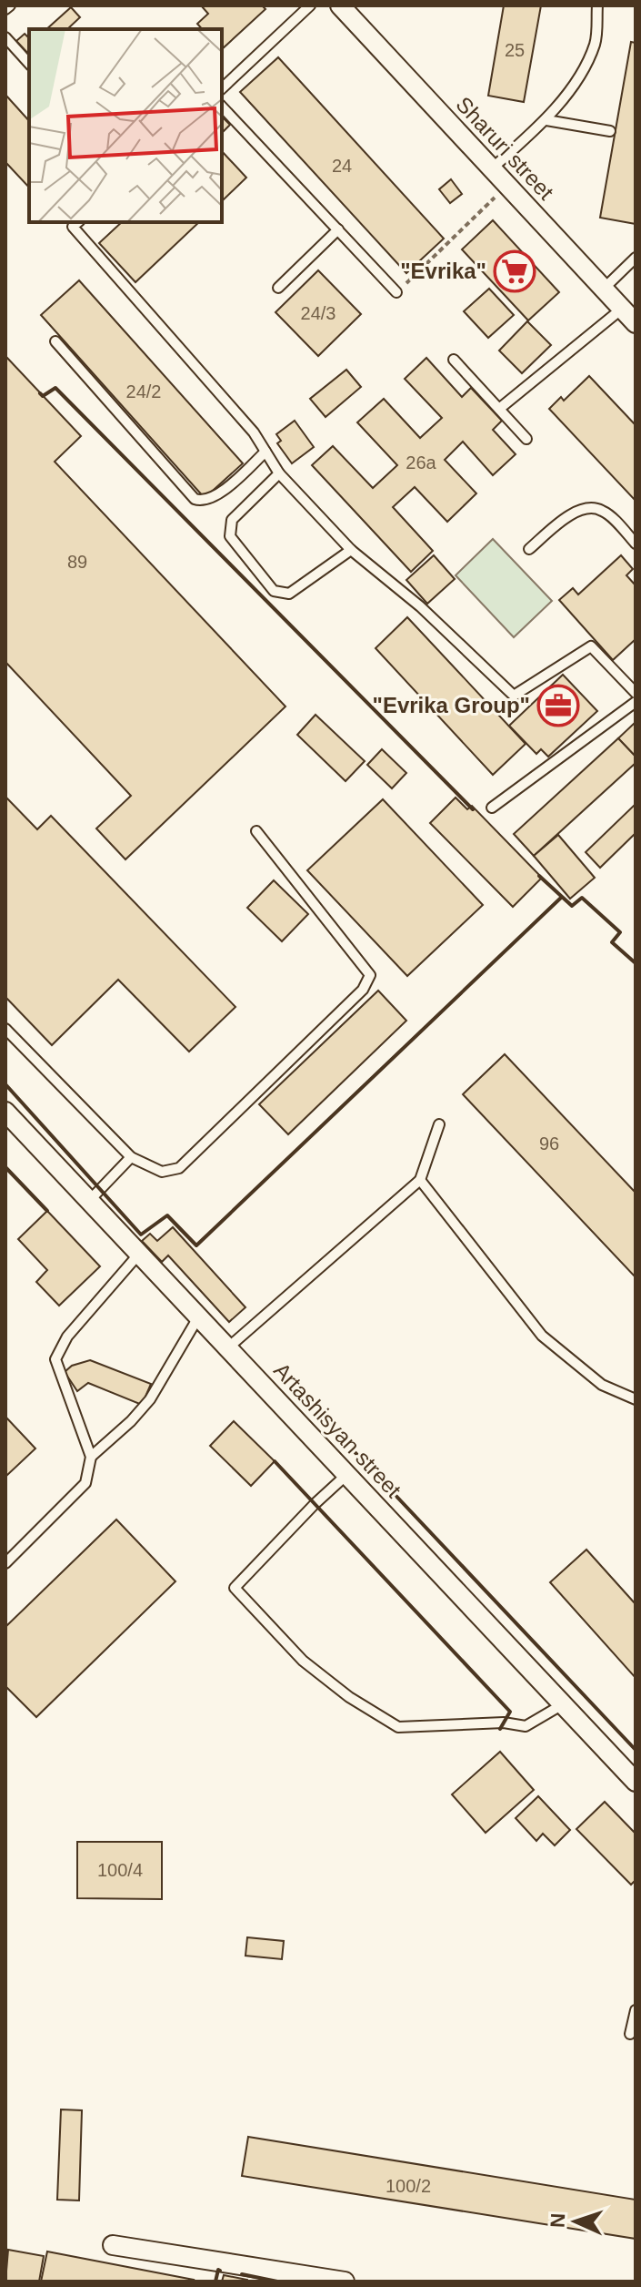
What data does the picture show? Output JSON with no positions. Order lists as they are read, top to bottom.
{
  "streets": {
    "street": ["Sharuri street", "Artashisyan street"]
  },
  "places": {
    "supermarket": ["\"Evrika\""],
    "office": ["\"Evrika Group\""]
  },
  "house_numbers": [
    "25",
    "24",
    "24/3",
    "24/2",
    "26a",
    "89",
    "96",
    "100/4",
    "100/2"
  ],
  "north": "left"
}
